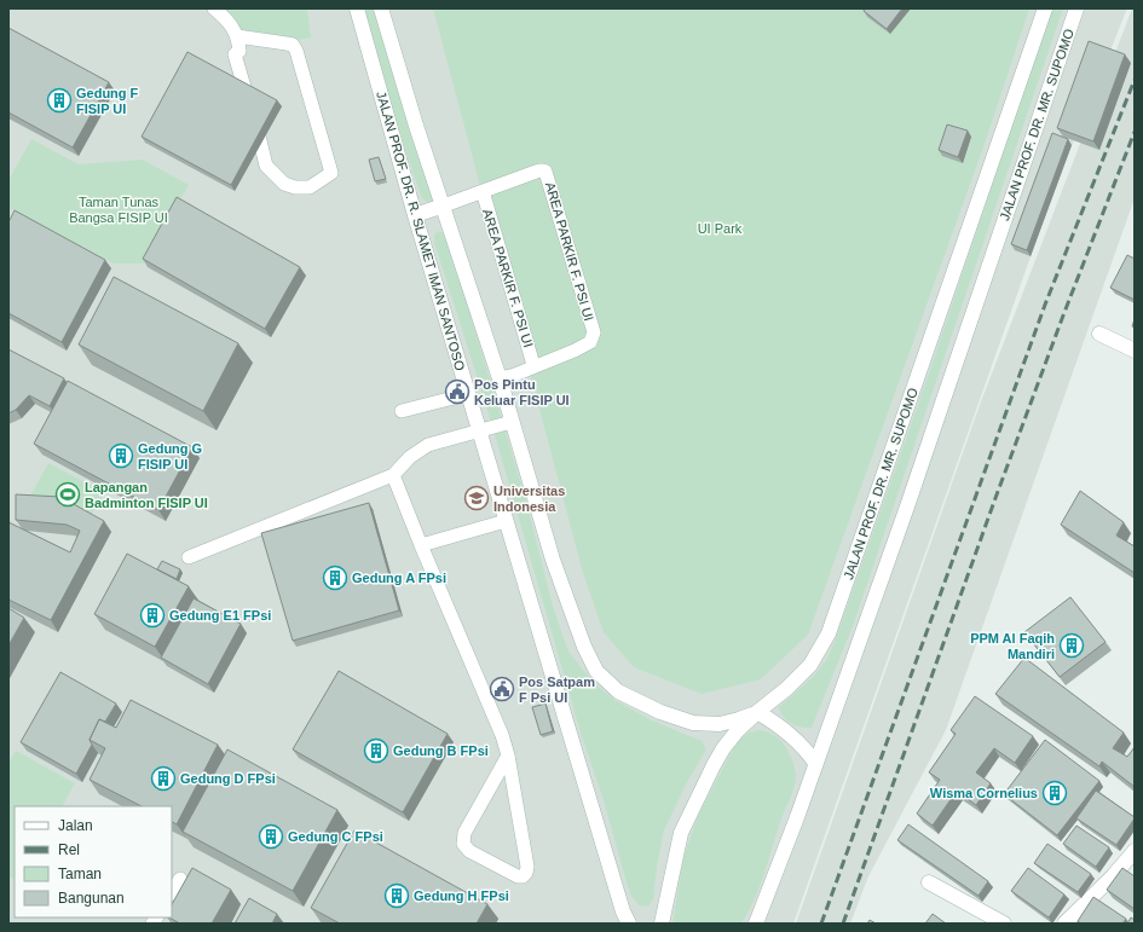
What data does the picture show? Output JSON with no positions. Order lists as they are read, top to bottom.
{
  "streets": {
    "street": ["JALAN PROF. DR. MR. SUPOMO", "JALAN PROF. DR. R. SLAMET IMAN SANTOSO"],
    "lane": ["AREA PARKIR F. PSI UI"]
  },
  "crossings": [
    ["JALAN PROF. DR. MR. SUPOMO", "JALAN PROF. DR. R. SLAMET IMAN SANTOSO"],
    ["JALAN PROF. DR. R. SLAMET IMAN SANTOSO", "AREA PARKIR F. PSI UI"]
  ],
  "parks": ["Taman Tunas Bangsa FISIP UI", "UI Park"],
  "places": {
    "building": [
      "Gedung F FISIP UI",
      "Gedung G FISIP UI",
      "Gedung A FPsi",
      "Gedung E1 FPsi",
      "PPM Al Faqih Mandiri",
      "Gedung B FPsi",
      "Gedung D FPsi",
      "Wisma Cornelius",
      "Gedung C FPsi",
      "Gedung H FPsi"
    ],
    "public building": ["Pos Pintu Keluar FISIP UI", "Pos Satpam F Psi UI"],
    "sports": ["Lapangan Badminton FISIP UI"],
    "school or university": ["Universitas Indonesia"]
  },
  "legend": [
    "Jalan",
    "Rel",
    "Taman",
    "Bangunan"
  ]
}
